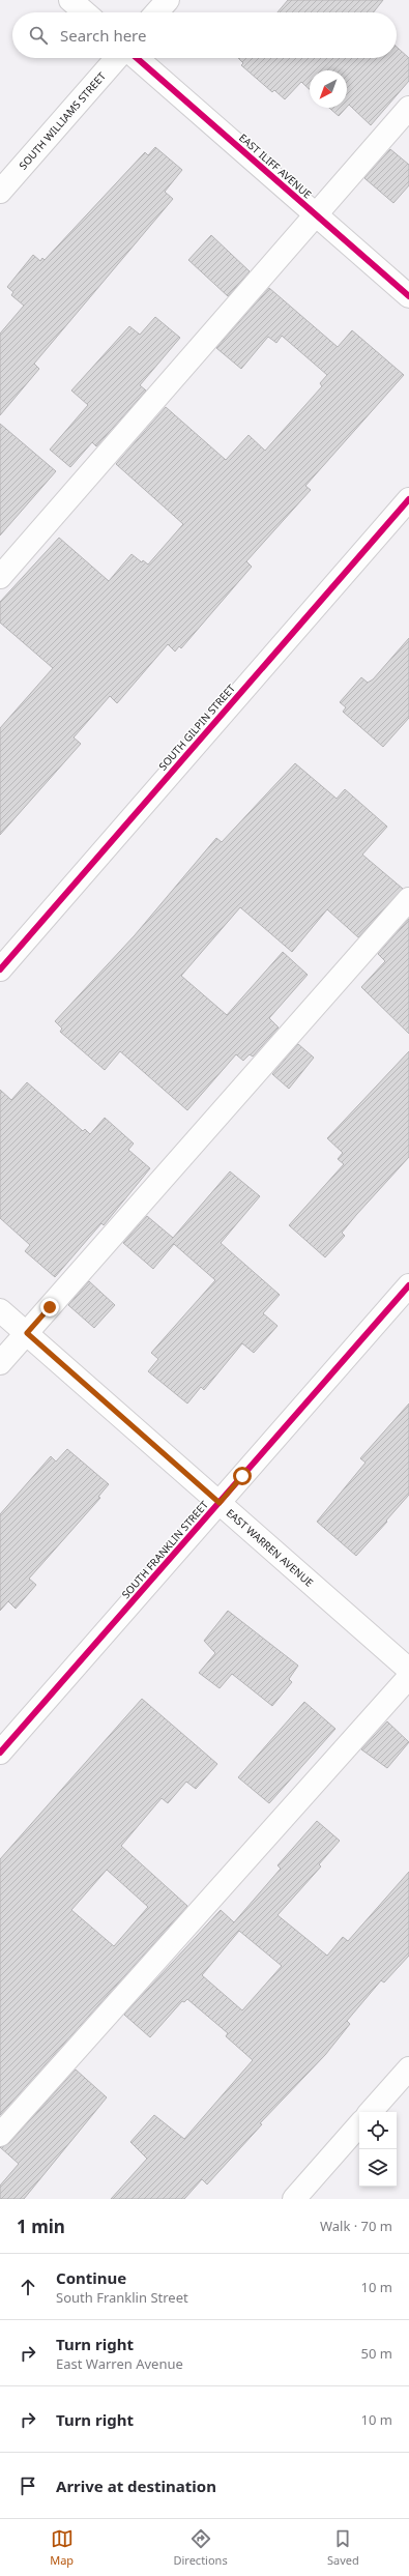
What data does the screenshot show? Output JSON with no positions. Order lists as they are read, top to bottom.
{
  "streets": {
    "street": [
      "SOUTH WILLIAMS STREET",
      "EAST ILIFF AVENUE",
      "SOUTH GILPIN STREET",
      "EAST WARREN AVENUE",
      "SOUTH FRANKLIN STREET"
    ]
  },
  "crossings": [
    ["EAST WARREN AVENUE", "SOUTH FRANKLIN STREET"]
  ],
  "north": "bottom left",
  "page": {
    "search": "Search here",
    "heading": ["1 min", "Walk · 70 m"],
    "list": [
      ["Continue", "South Franklin Street", "10 m"],
      ["Turn right", "East Warren Avenue", "50 m"],
      ["Turn right", "10 m"],
      "Arrive at destination"
    ],
    "nav": ["Map", "Directions", "Saved"]
  }
}
